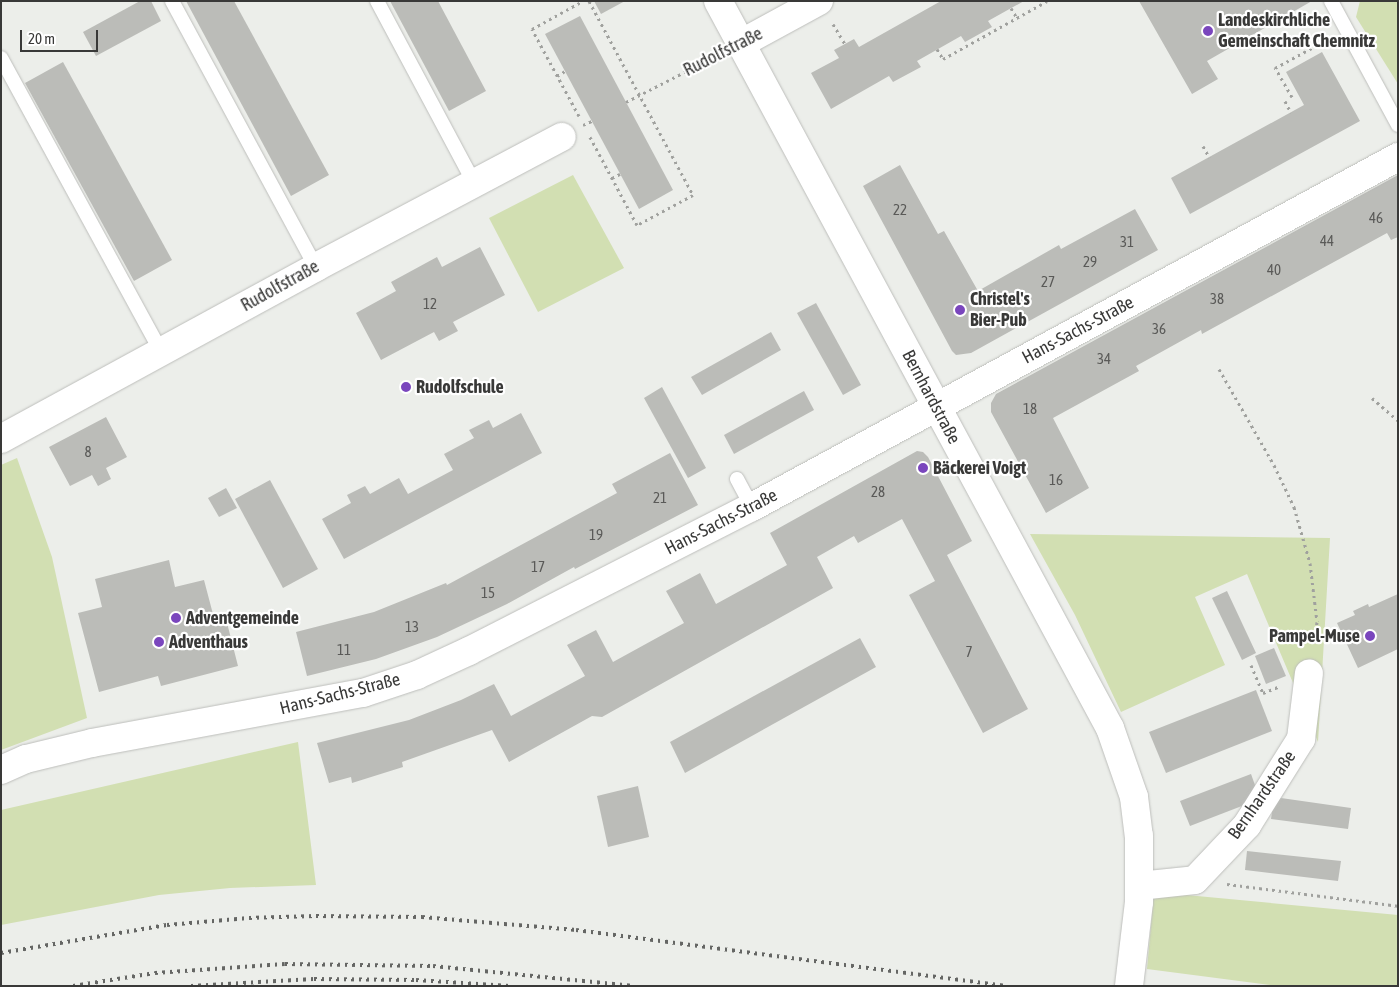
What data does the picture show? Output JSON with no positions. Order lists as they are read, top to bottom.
{
  "streets": {
    "street": ["Rudolfstraße", "Hans-Sachs-Straße", "Bernhardstraße"]
  },
  "crossings": [
    ["Rudolfstraße", "Bernhardstraße"],
    ["Hans-Sachs-Straße", "Bernhardstraße"]
  ],
  "places": [
    "Landeskirchliche Gemeinschaft Chemnitz",
    "Christel's Bier-Pub",
    "Rudolfschule",
    "Bäckerei Voigt",
    "Adventgemeinde",
    "Pampel-Muse",
    "Adventhaus"
  ],
  "house_numbers": [
    "22",
    "46",
    "44",
    "31",
    "29",
    "40",
    "27",
    "38",
    "12",
    "36",
    "34",
    "18",
    "8",
    "16",
    "28",
    "21",
    "19",
    "17",
    "15",
    "13",
    "11",
    "7"
  ],
  "scale_bar": "20 m"
}
